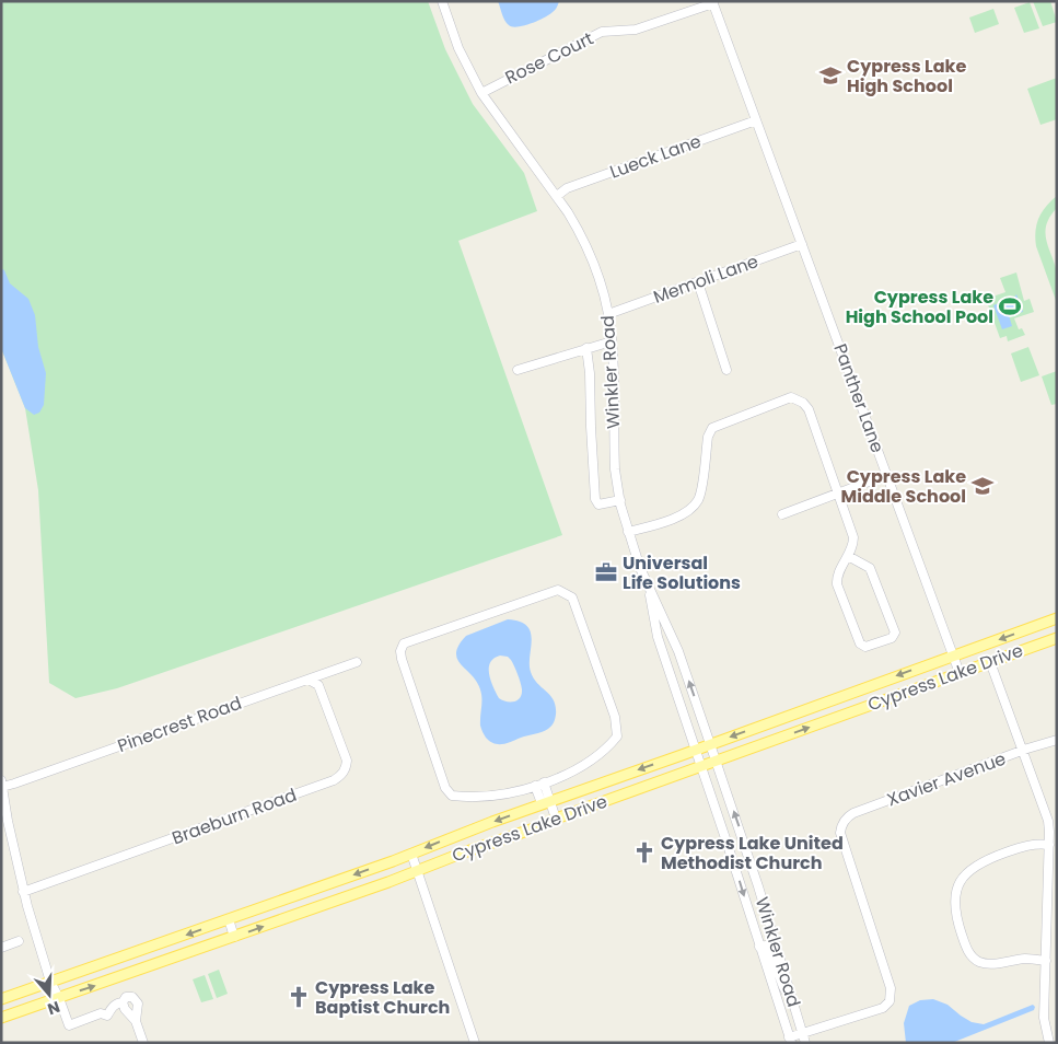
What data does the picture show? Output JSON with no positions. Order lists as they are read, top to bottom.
{
  "streets": {
    "main road": ["Cypress Lake Drive"],
    "street": [
      "Rose Court",
      "Lueck Lane",
      "Memoli Lane",
      "Winkler Road",
      "Panther Lane",
      "Pinecrest Road",
      "Xavier Avenue",
      "Braeburn Road"
    ]
  },
  "crossings": [
    ["Rose Court", "Winkler Road"],
    ["Rose Court", "Panther Lane"],
    ["Lueck Lane", "Winkler Road"],
    ["Lueck Lane", "Panther Lane"],
    ["Memoli Lane", "Winkler Road"],
    ["Memoli Lane", "Panther Lane"],
    ["Winkler Road", "Cypress Lake Drive"],
    ["Winkler Road", "Xavier Avenue"],
    ["Panther Lane", "Cypress Lake Drive"],
    ["Pinecrest Road", "Braeburn Road"]
  ],
  "places": {
    "school or university": ["Cypress Lake High School", "Cypress Lake Middle School"],
    "sports": ["Cypress Lake High School Pool"],
    "office": ["Universal Life Solutions"],
    "church": ["Cypress Lake United Methodist Church", "Cypress Lake Baptist Church"]
  },
  "north": "bottom"
}
